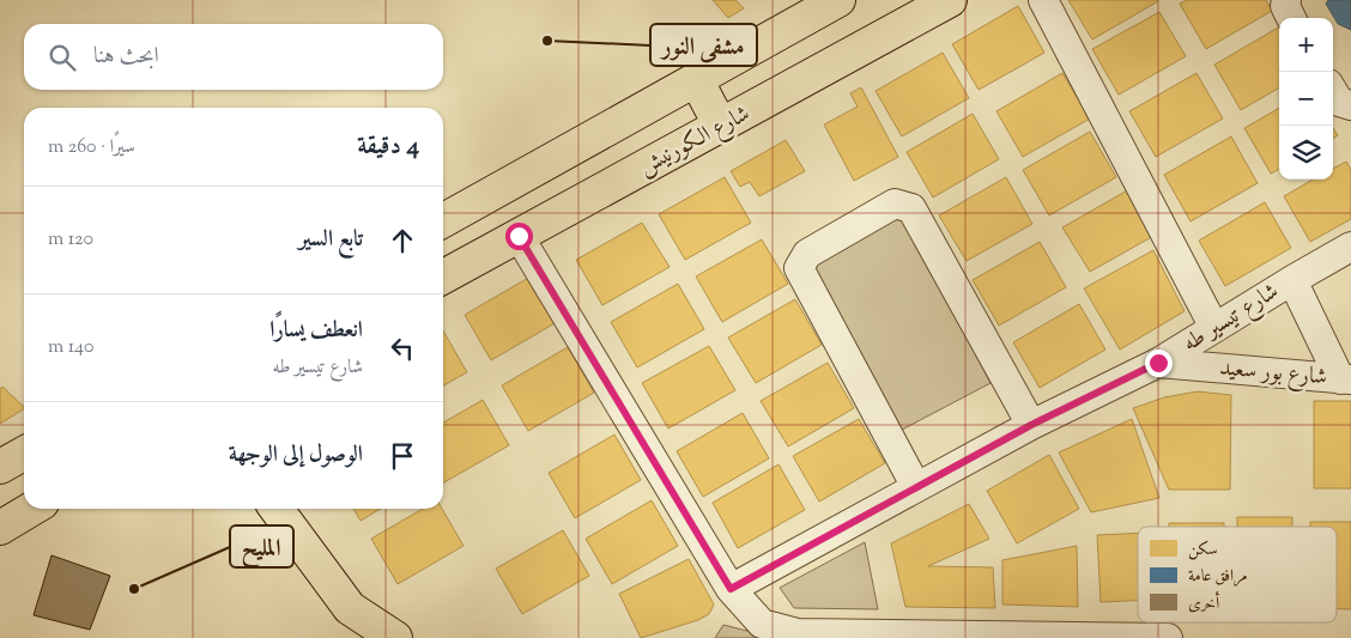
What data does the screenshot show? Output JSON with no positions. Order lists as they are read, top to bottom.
{
  "streets": {
    "main road": ["شارع الكورنيش"],
    "street": ["شارع تيسير طه", "شارع بور سعيد"]
  },
  "crossings": [
    ["شارع تيسير طه", "شارع بور سعيد"]
  ],
  "places": ["مشفى النور", "المليح"],
  "legend": ["سكن", "مرافق عامة", "أخرى"],
  "page": {
    "map_buttons": ["+", "−"],
    "search": "ابحث هنا",
    "heading": ["4 دقيقة", "سيرًا · 260 m"],
    "list": [
      ["تابع السير", "120 m"],
      ["انعطف يسارًا", "شارع تيسير طه", "140 m"],
      "الوصول إلى الوجهة"
    ]
  }
}
